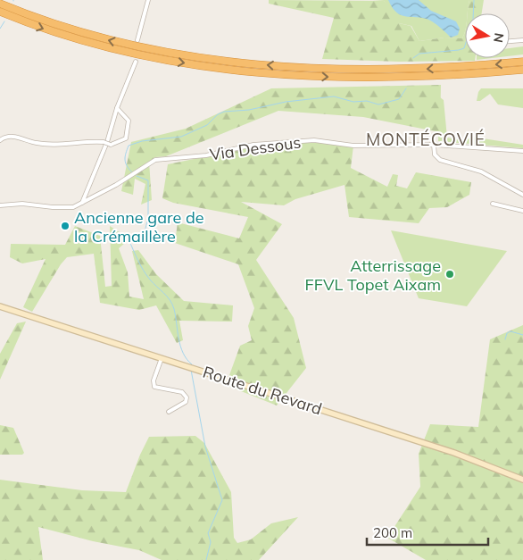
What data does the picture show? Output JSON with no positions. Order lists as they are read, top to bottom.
{
  "streets": {
    "main road": ["Route du Revard"],
    "street": ["Via Dessous"]
  },
  "districts": ["MONTÉCOVIÉ"],
  "places": ["Ancienne gare de la Crémaillère", "Atterrissage FFVL Topet Aixam"],
  "scale_bar": "200 m",
  "north": "right"
}
